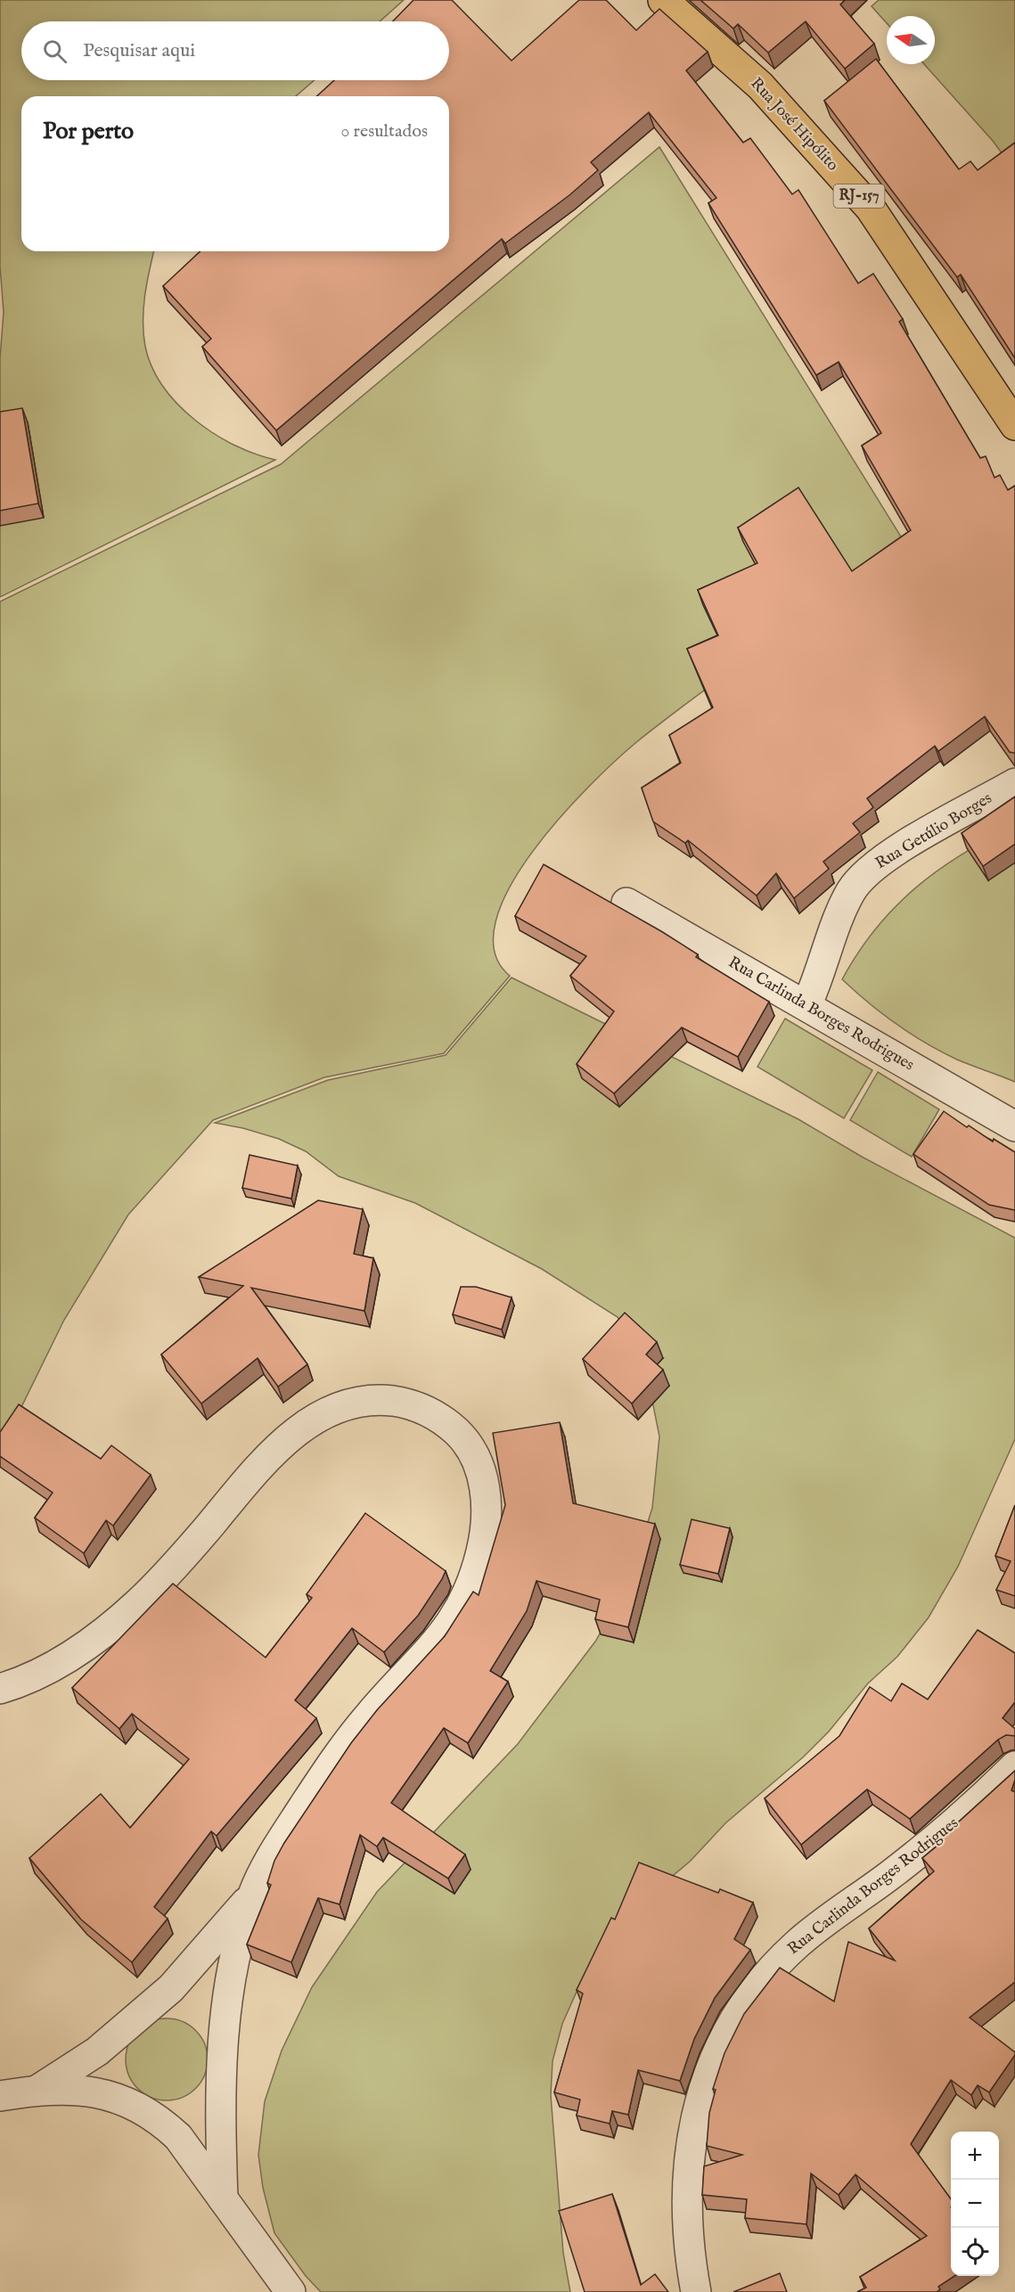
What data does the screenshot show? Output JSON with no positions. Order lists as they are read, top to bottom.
{
  "streets": {
    "main road": ["Rua José Hipólito", "RJ-157"],
    "street": ["Rua Getúlio Borges", "Rua Carlinda Borges Rodrigues"]
  },
  "crossings": [
    ["Rua Getúlio Borges", "Rua Carlinda Borges Rodrigues"]
  ],
  "north": "left",
  "page": {
    "search": "Pesquisar aqui",
    "heading": ["Por perto", "0 resultados"],
    "map_buttons": ["+", "−"]
  }
}
